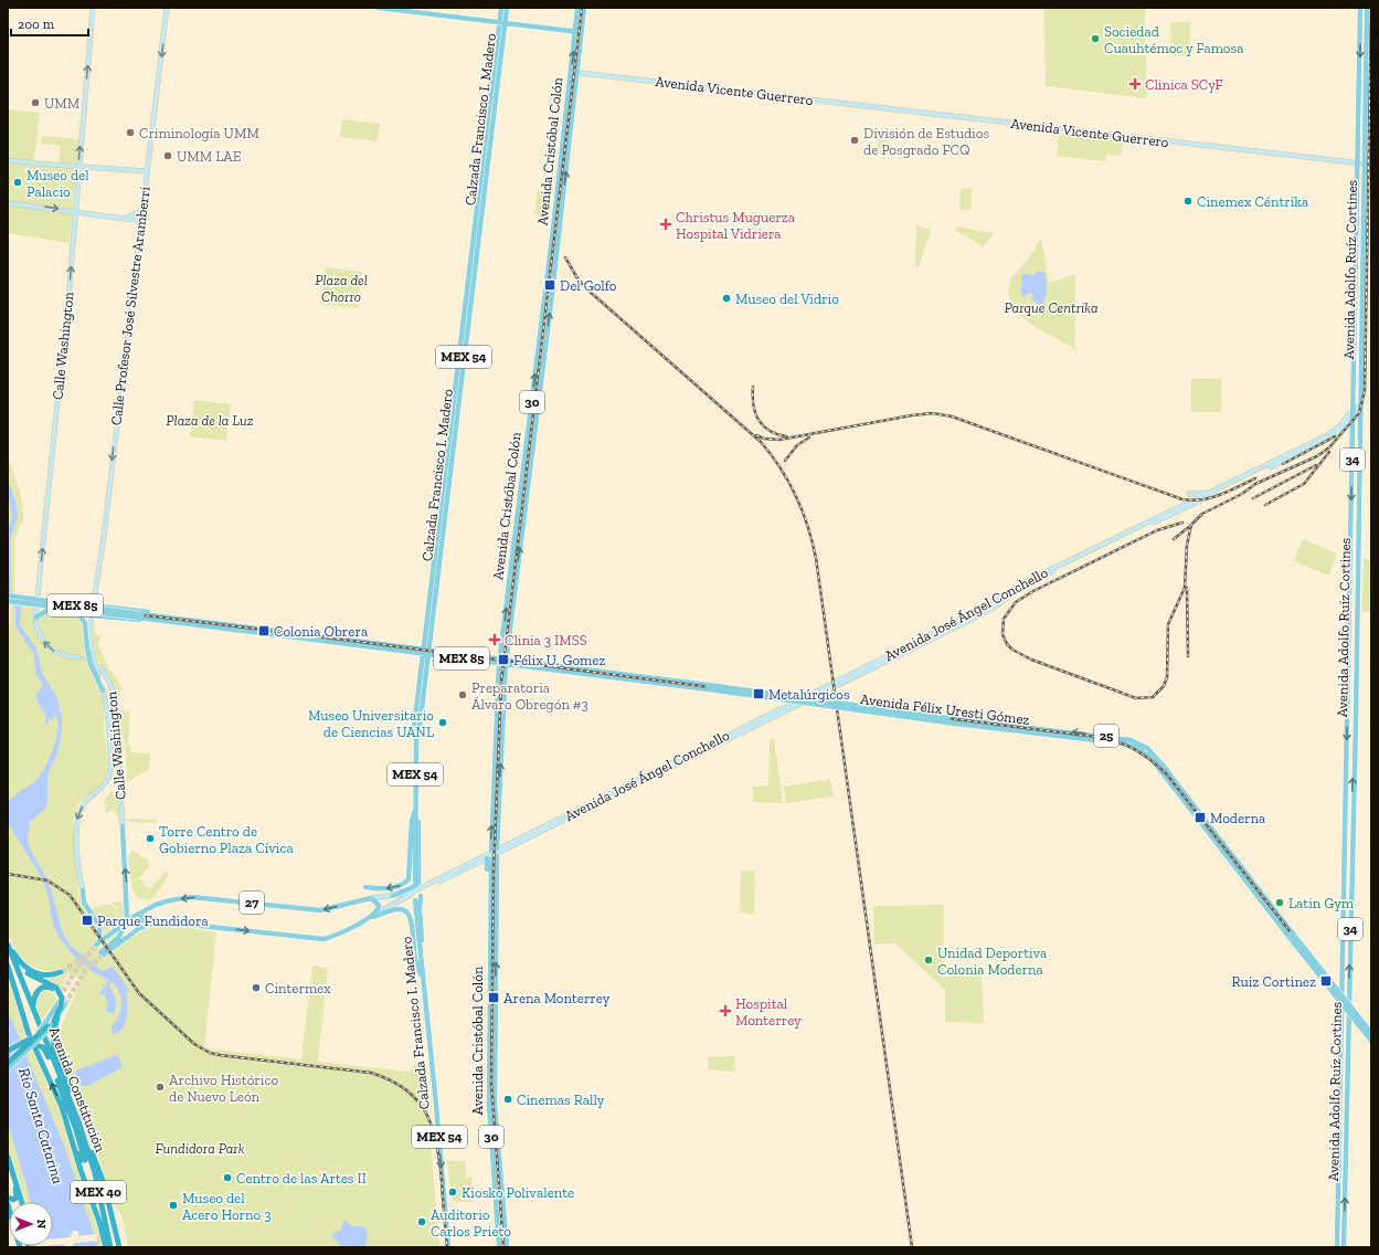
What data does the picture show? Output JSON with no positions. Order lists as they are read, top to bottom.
{
  "streets": {
    "highway": ["Avenida Constitución", "MEX 40"],
    "main road": [
      "Avenida Vicente Guerrero",
      "Calzada Francisco I. Madero",
      "Avenida Cristóbal Colón",
      "Avenida Adolfo Ruíz Cortines",
      "Calle Profesor José Silvestre Aramberri",
      "Calle Washington",
      "MEX 54",
      "30",
      "34",
      "MEX 85",
      "Avenida José Ángel Conchello",
      "Avenida Félix Uresti Gómez",
      "25",
      "27"
    ]
  },
  "crossings": [
    ["Avenida Vicente Guerrero", "Avenida Cristóbal Colón"],
    ["Avenida Vicente Guerrero", "Avenida Adolfo Ruíz Cortines"],
    ["Calzada Francisco I. Madero", "Avenida Félix Uresti Gómez"],
    ["Avenida Cristóbal Colón", "Avenida José Ángel Conchello"],
    ["Avenida Cristóbal Colón", "Avenida Félix Uresti Gómez"],
    ["Avenida Adolfo Ruíz Cortines", "Avenida José Ángel Conchello"],
    ["Avenida José Ángel Conchello", "27"]
  ],
  "one_way": ["Avenida Cristóbal Colón", "Calle Profesor José Silvestre Aramberri", "Calle Washington"],
  "water": ["Río Santa Catarina"],
  "parks": [
    "Plaza del Chorro",
    "Parque Centrika",
    "Plaza de la Luz",
    "Fundidora Park"
  ],
  "places": {
    "other": [
      "Sociedad Cuauhtémoc y Famosa",
      "UMM",
      "Criminología UMM",
      "División de Estudios de Posgrado FCQ",
      "UMM LAE",
      "Museo del Palacio",
      "Cinemex Céntrika",
      "Museo del Vidrio",
      "Preparatoria Álvaro Obregón #3",
      "Museo Universitario de Ciencias UANL",
      "Torre Centro de Gobierno Plaza Cívica",
      "Latin Gym",
      "Unidad Deportiva Colonia Moderna",
      "Cintermex",
      "Archivo Histórico de Nuevo León",
      "Cinemas Rally",
      "Centro de las Artes II",
      "Kiosko Polivalente",
      "Museo del Acero Horno 3",
      "Auditorio Carlos Prieto"
    ],
    "health": [
      "Clinica SCyF",
      "Christus Muguerza Hospital Vidriera",
      "Clinia 3 IMSS",
      "Hospital Monterrey"
    ],
    "transit": [
      "Del Golfo",
      "Colonia Obrera",
      "Félix U. Gomez",
      "Metalúrgicos",
      "Moderna",
      "Parque Fundidora",
      "Ruiz Cortinez",
      "Arena Monterrey"
    ]
  },
  "scale_bar": "200 m",
  "north": "right"
}
